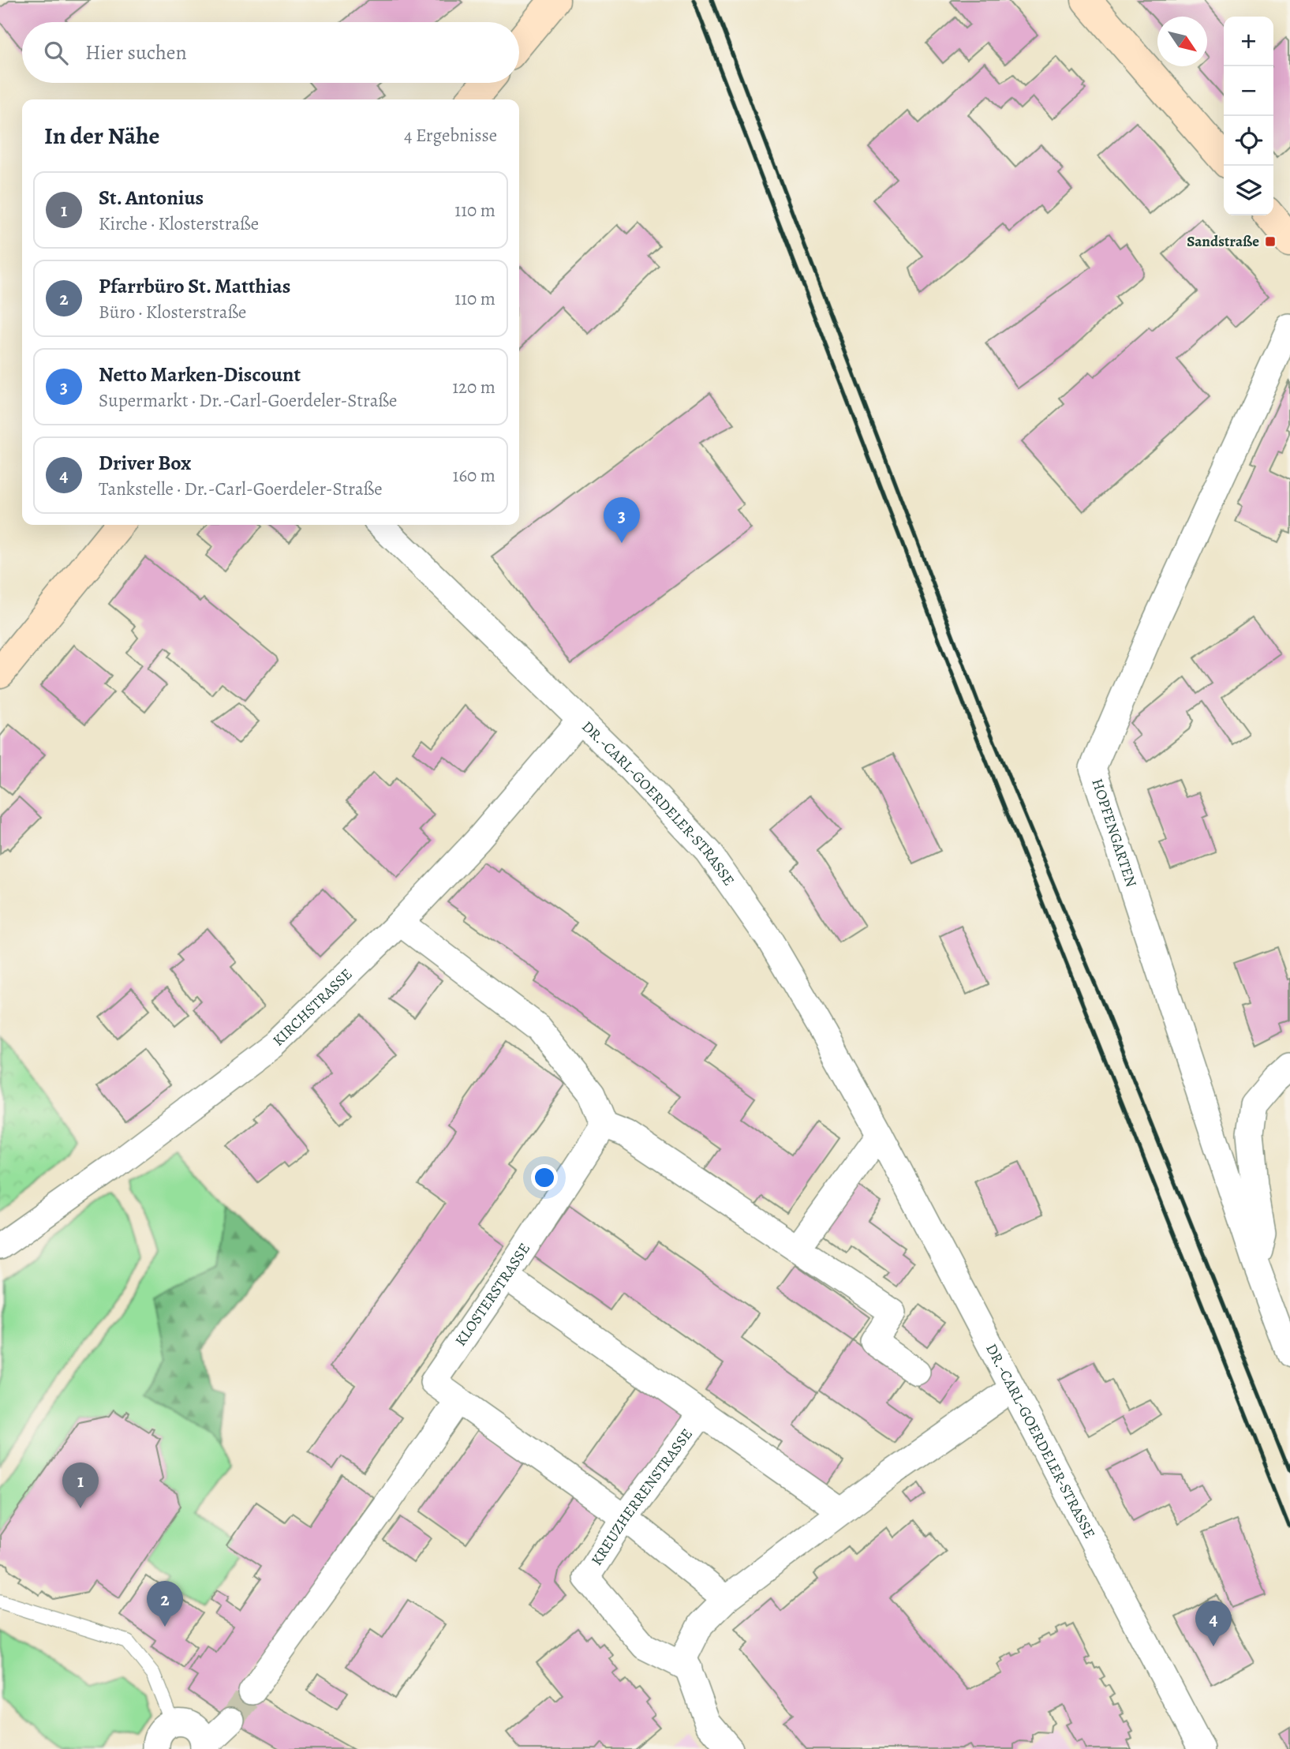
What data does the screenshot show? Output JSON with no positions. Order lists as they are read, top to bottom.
{
  "streets": {
    "street": [
      "DR.-CARL-GOERDELER-STRASSE",
      "HOPFENGARTEN",
      "KIRCHSTRASSE",
      "KLOSTERSTRASSE",
      "KREUZHERRENSTRASSE"
    ]
  },
  "crossings": [
    ["DR.-CARL-GOERDELER-STRASSE", "KIRCHSTRASSE"],
    ["KLOSTERSTRASSE", "KREUZHERRENSTRASSE"]
  ],
  "places": {
    "transit": ["Sandstraße"]
  },
  "north": "bottom right",
  "page": {
    "map_buttons": ["+", "−"],
    "search": "Hier suchen",
    "heading": ["In der Nähe", "4 Ergebnisse"],
    "list": [
      {
        "mark": "1",
        "name": "St. Antonius",
        "note": "Kirche · Klosterstraße",
        "value": "110 m"
      },
      {
        "mark": "2",
        "name": "Pfarrbüro St. Matthias",
        "note": "Büro · Klosterstraße",
        "value": "110 m"
      },
      {
        "mark": "3",
        "name": "Netto Marken-Discount",
        "note": "Supermarkt · Dr.-Carl-Goerdeler-Straße",
        "value": "120 m"
      },
      {
        "mark": "4",
        "name": "Driver Box",
        "note": "Tankstelle · Dr.-Carl-Goerdeler-Straße",
        "value": "160 m"
      }
    ],
    "pins": [
      "3",
      "1",
      "2",
      "4"
    ]
  }
}
